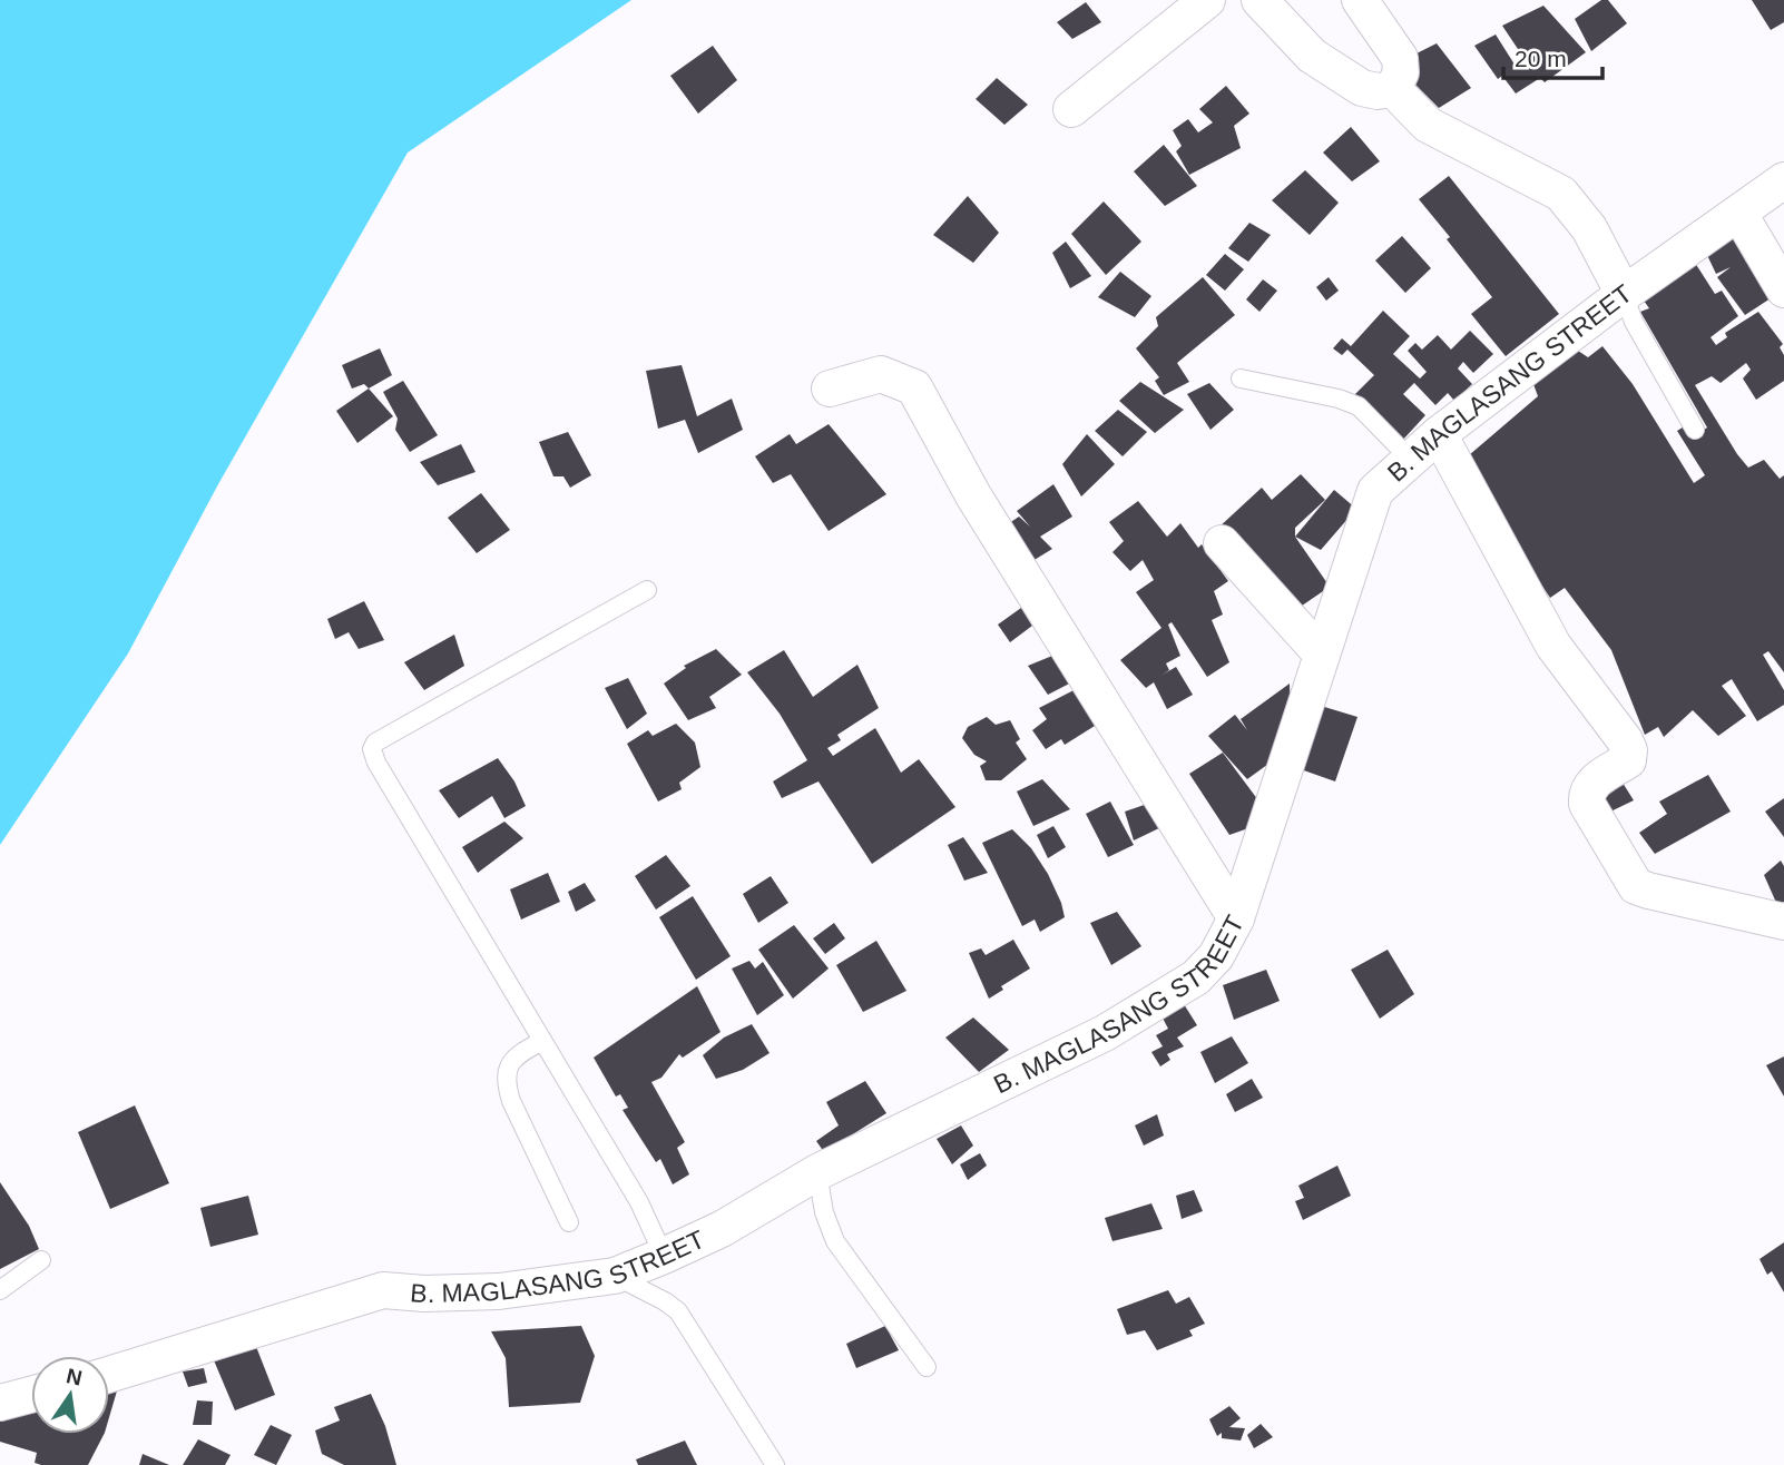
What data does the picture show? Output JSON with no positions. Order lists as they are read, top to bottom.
{
  "streets": {
    "street": ["B. MAGLASANG STREET"]
  },
  "scale_bar": "20 m",
  "north": "top"
}
